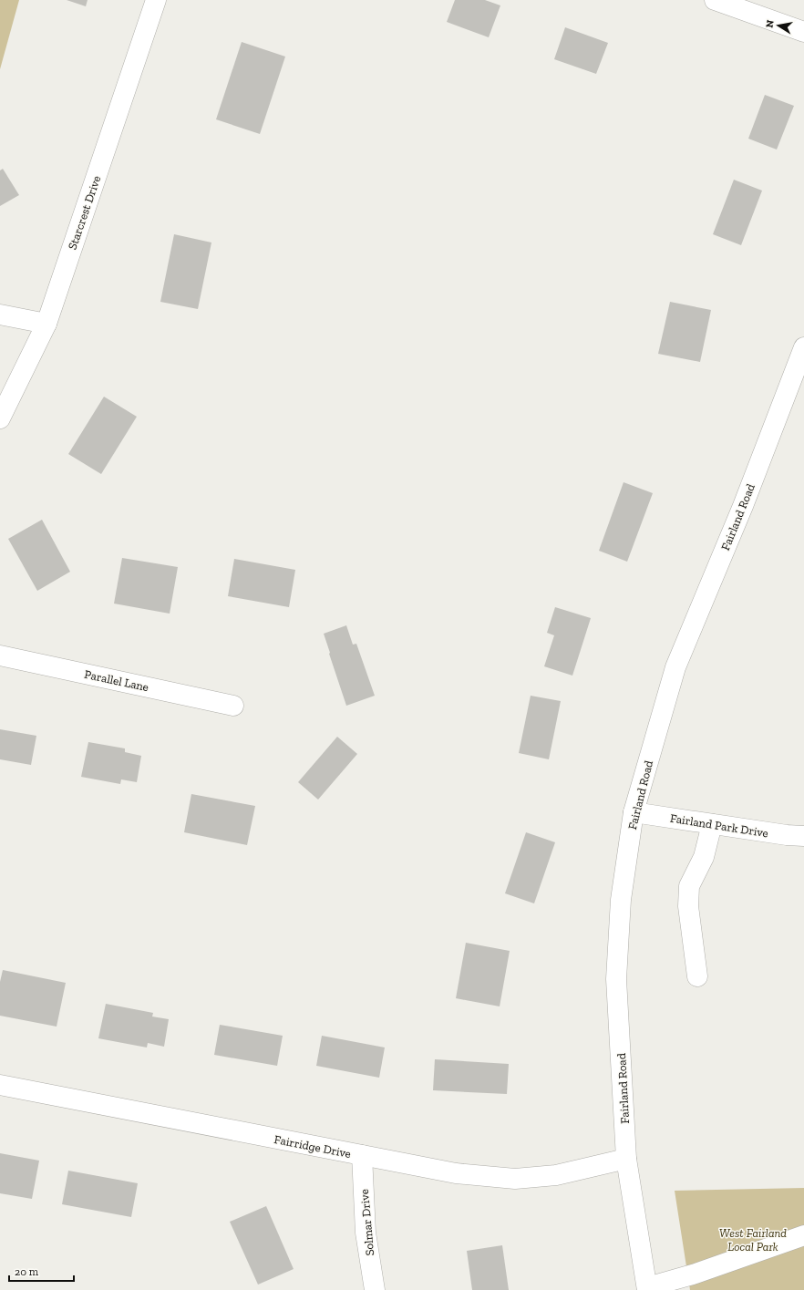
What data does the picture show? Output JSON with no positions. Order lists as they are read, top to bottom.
{
  "streets": {
    "street": [
      "Starcrest Drive",
      "Fairland Road",
      "Parallel Lane",
      "Fairland Park Drive",
      "Fairridge Drive",
      "Solmar Drive"
    ]
  },
  "crossings": [
    ["Fairland Road", "Fairland Park Drive"],
    ["Fairland Road", "Fairridge Drive"],
    ["Fairridge Drive", "Solmar Drive"]
  ],
  "parks": ["West Fairland Local Park"],
  "scale_bar": "20 m",
  "north": "left"
}
